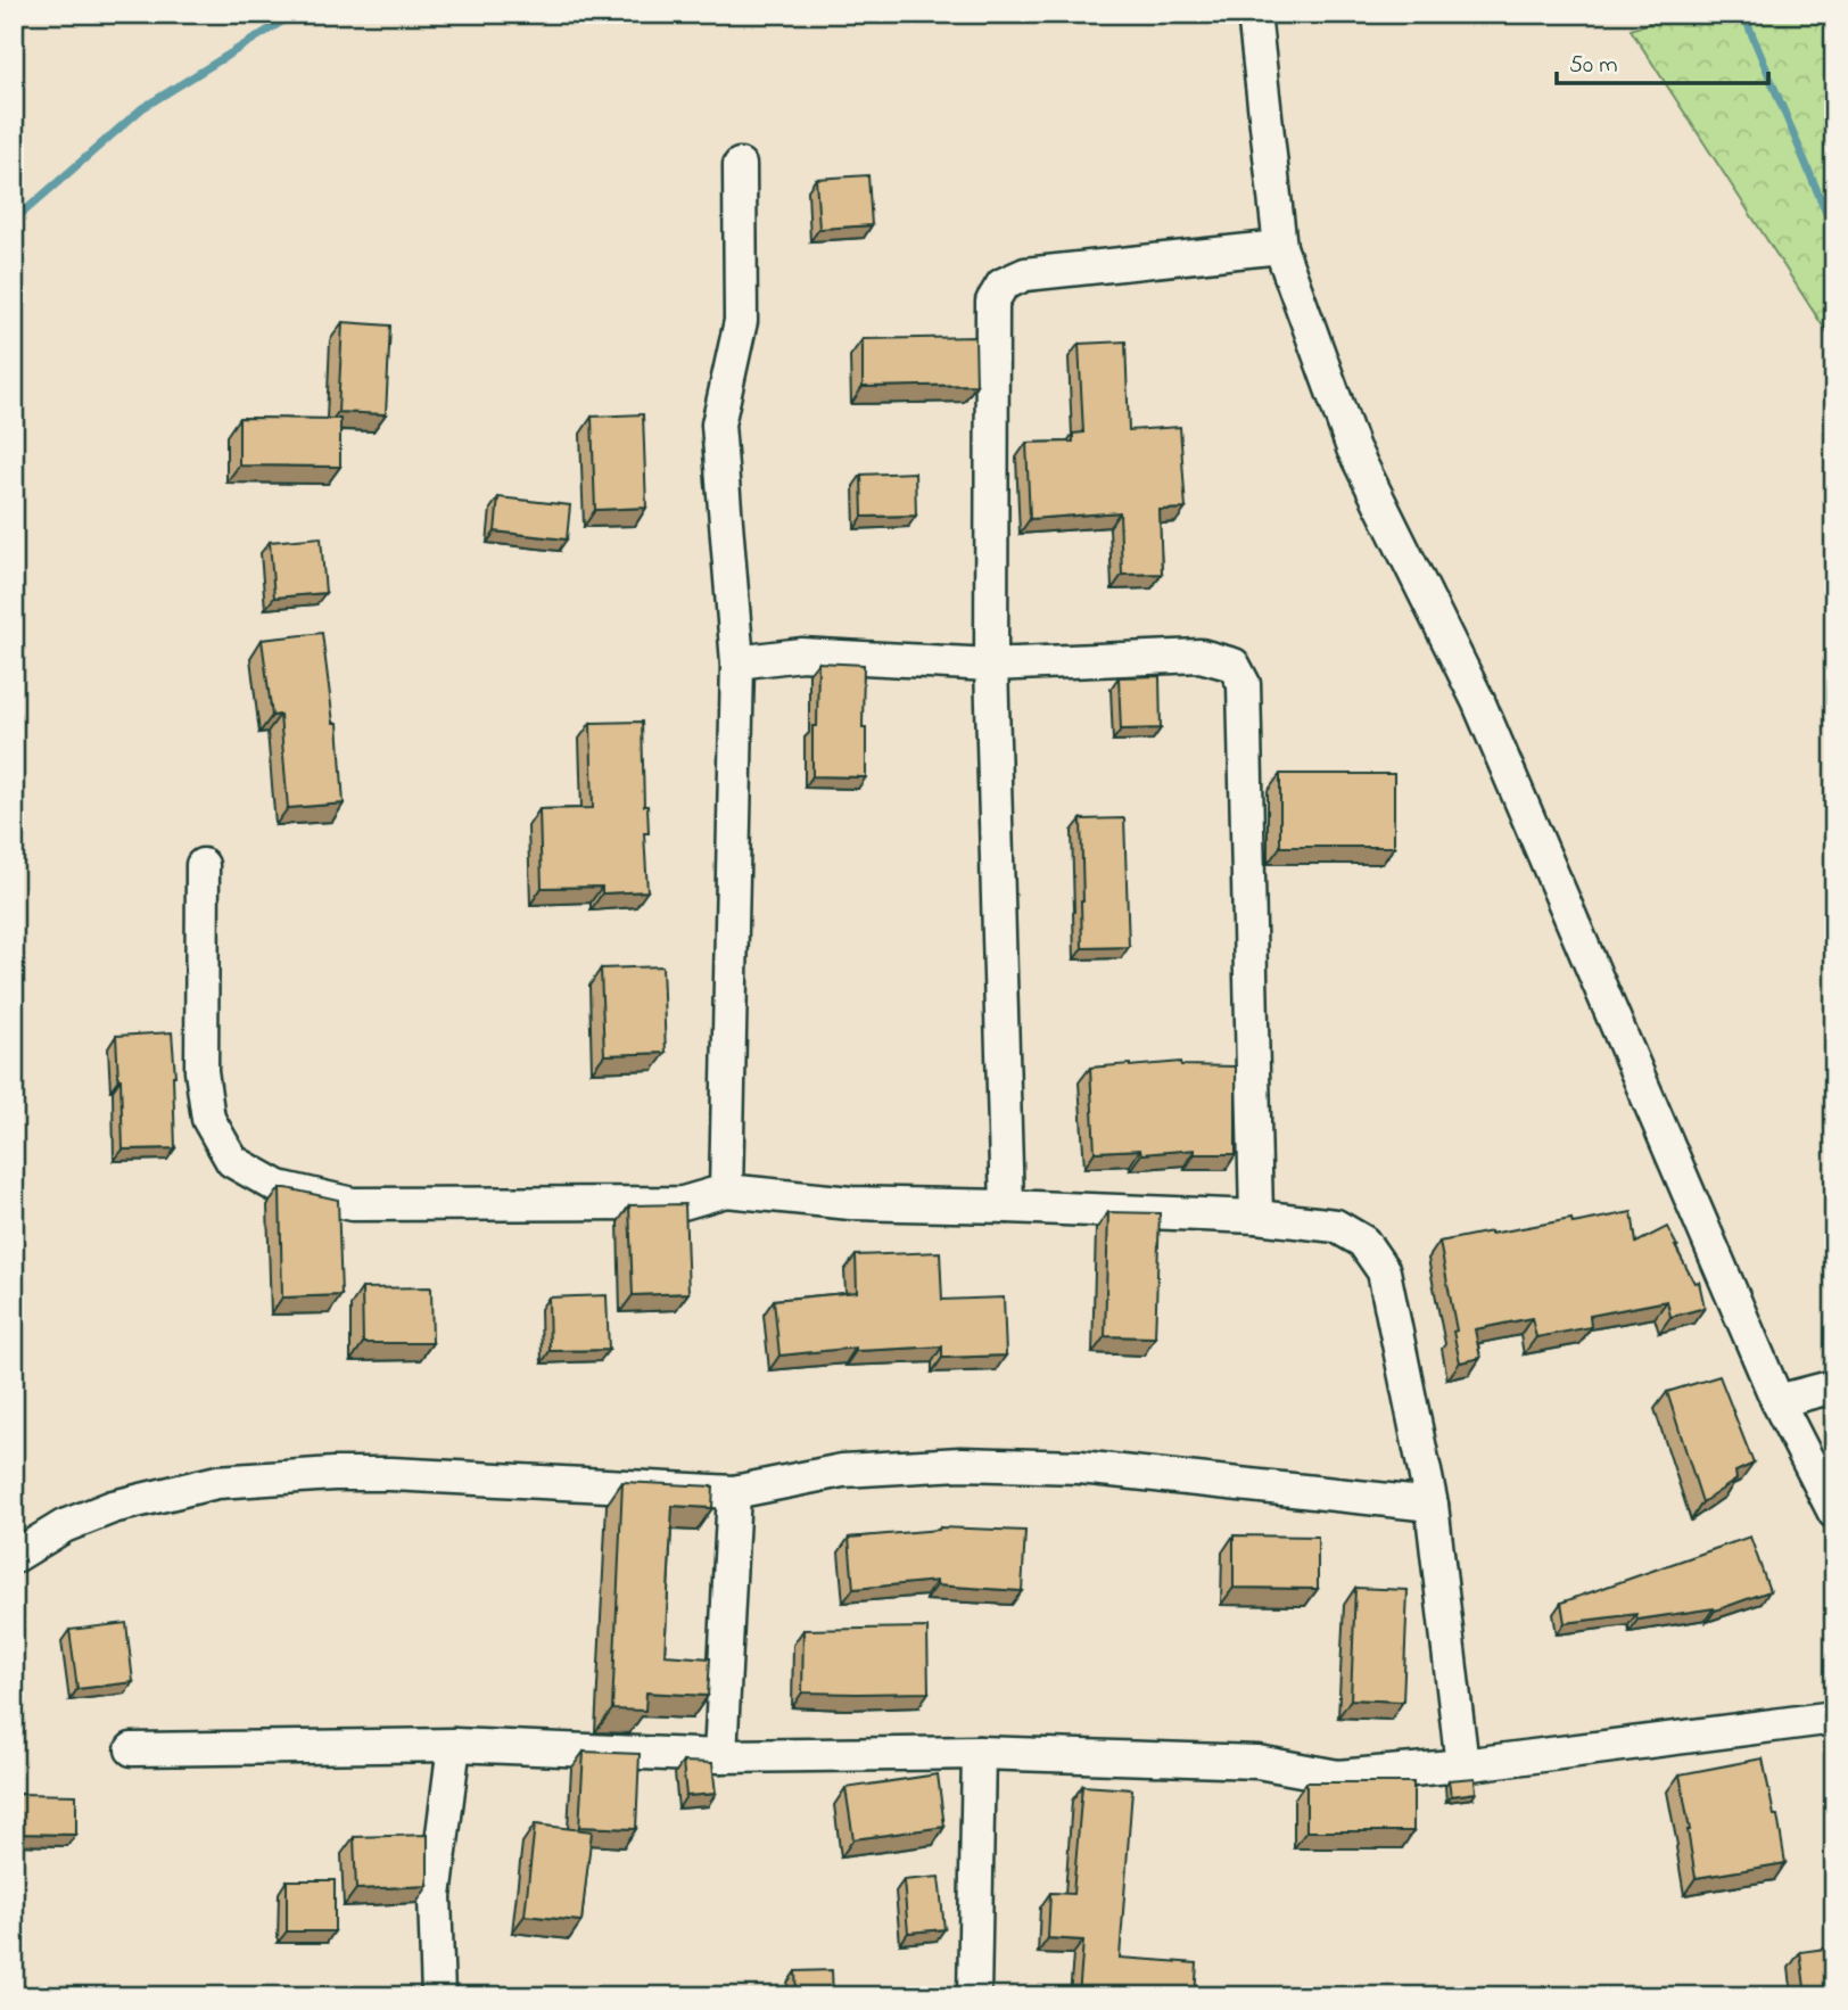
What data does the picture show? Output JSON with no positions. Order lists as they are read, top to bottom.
{
  "scale_bar": "50 m"
}
